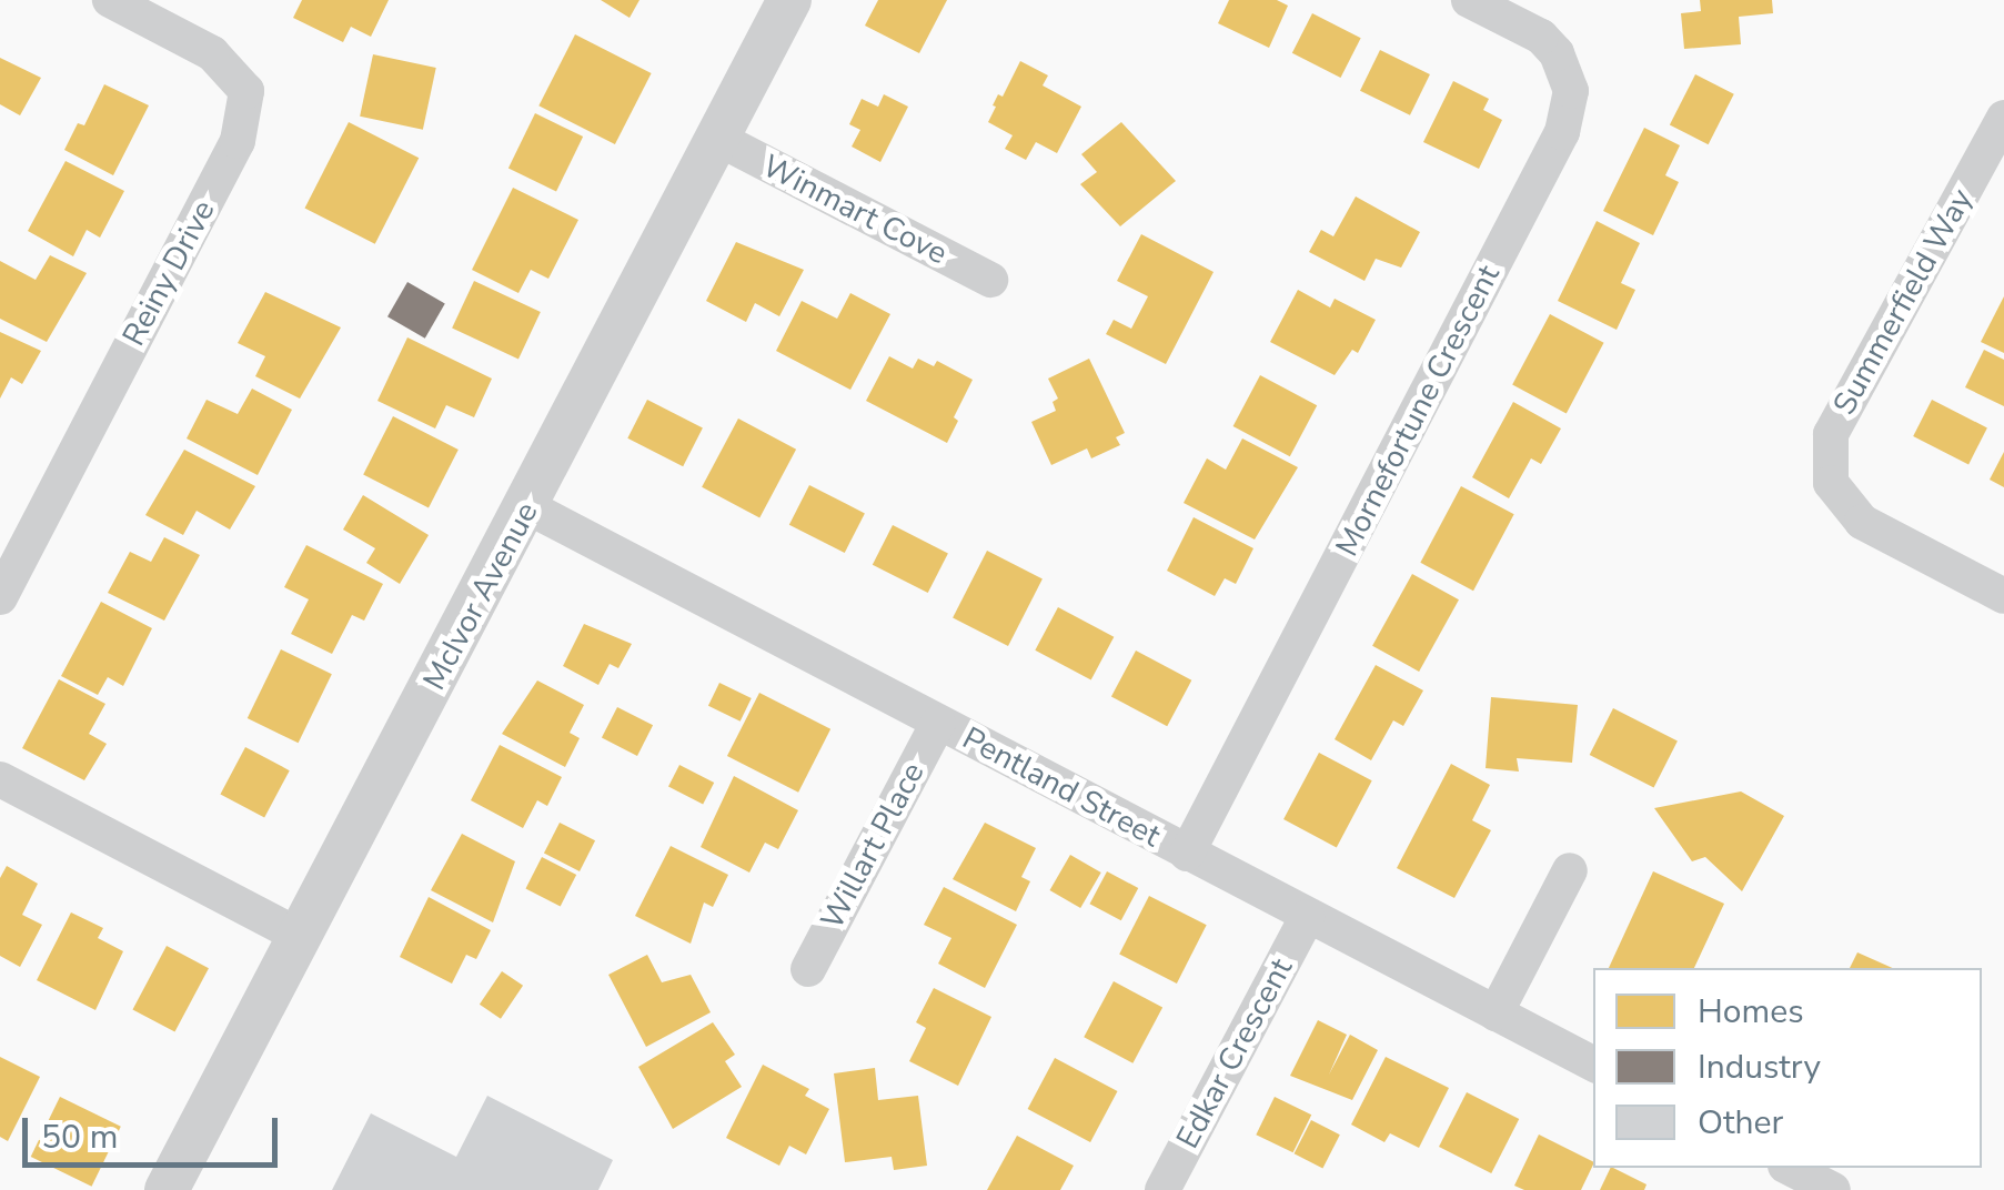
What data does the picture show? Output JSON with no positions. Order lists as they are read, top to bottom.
{
  "streets": {
    "street": [
      "Winmart Cove",
      "Reiny Drive",
      "Summerfield Way",
      "Mornefortune Crescent",
      "McIvor Avenue",
      "Pentland Street",
      "Willart Place",
      "Edkar Crescent"
    ]
  },
  "crossings": [
    ["Winmart Cove", "McIvor Avenue"],
    ["Mornefortune Crescent", "Pentland Street"],
    ["McIvor Avenue", "Pentland Street"],
    ["Pentland Street", "Willart Place"],
    ["Pentland Street", "Edkar Crescent"]
  ],
  "legend": ["Homes", "Industry", "Other"],
  "scale_bar": "50 m"
}
